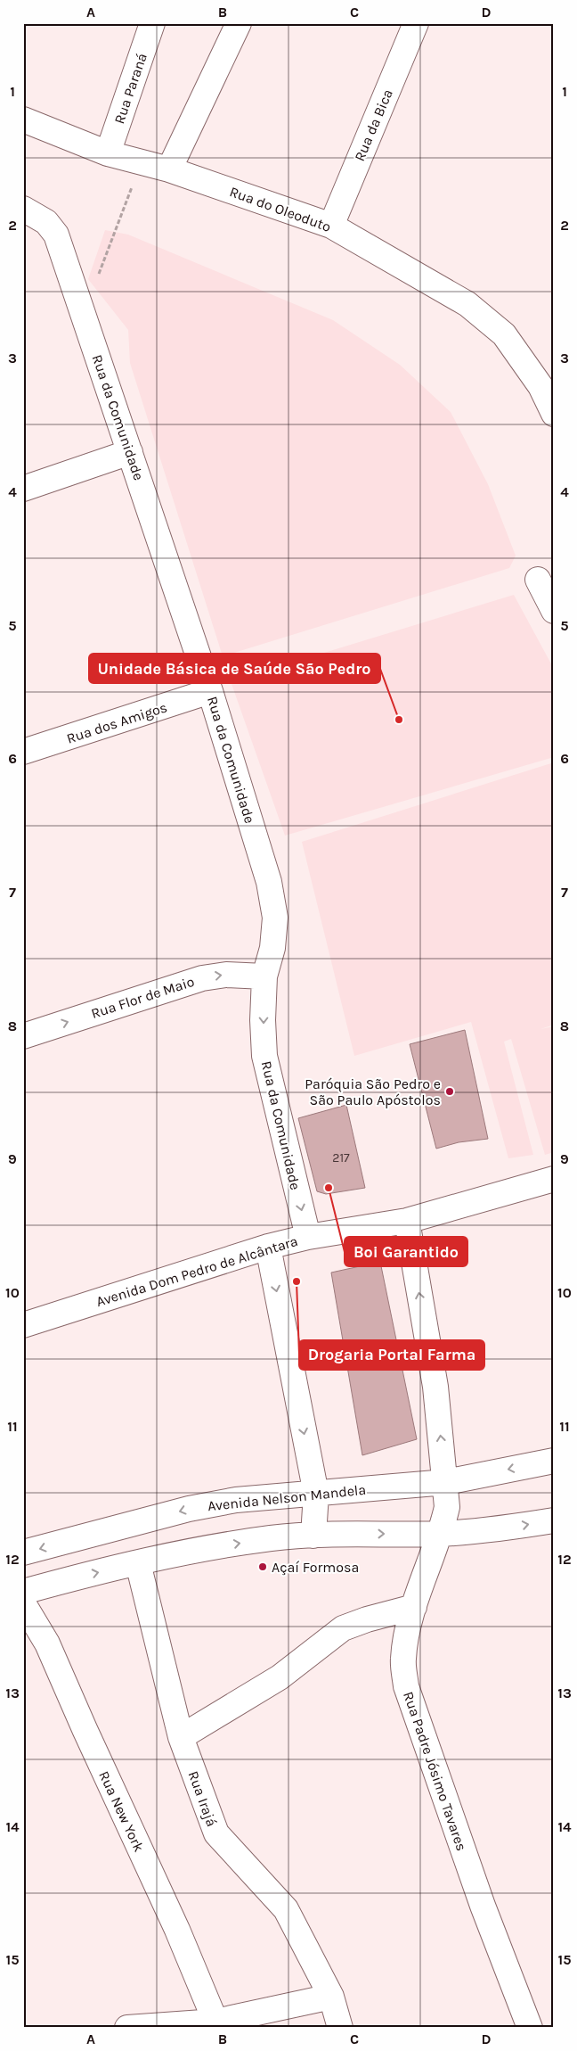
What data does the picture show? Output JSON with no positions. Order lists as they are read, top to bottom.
{
  "streets": {
    "street": [
      "Rua Paraná",
      "Rua da Bica",
      "Rua do Oleoduto",
      "Rua da Comunidade",
      "Rua dos Amigos",
      "Rua Flor de Maio",
      "Avenida Dom Pedro de Alcântara",
      "Avenida Nelson Mandela",
      "Rua Padre Jósimo Tavares",
      "Rua Irajá",
      "Rua New York"
    ]
  },
  "crossings": [
    ["Rua Paraná", "Rua do Oleoduto"],
    ["Rua da Bica", "Rua do Oleoduto"],
    ["Rua da Comunidade", "Rua dos Amigos"],
    ["Rua da Comunidade", "Rua Flor de Maio"],
    ["Rua da Comunidade", "Avenida Dom Pedro de Alcântara"],
    ["Avenida Dom Pedro de Alcântara", "Rua Padre Jósimo Tavares"],
    ["Avenida Nelson Mandela", "Rua Padre Jósimo Tavares"]
  ],
  "one_way": ["Rua Flor de Maio"],
  "places": [
    "Unidade Básica de Saúde São Pedro",
    "Paróquia São Pedro e São Paulo Apóstolos",
    "Boi Garantido",
    "Drogaria Portal Farma",
    "Açaí Formosa"
  ],
  "house_numbers": ["217"],
  "grid": {
    "columns": [
      "A",
      "B",
      "C",
      "D"
    ],
    "rows": [
      "1",
      "2",
      "3",
      "4",
      "5",
      "6",
      "7",
      "8",
      "9",
      "10",
      "11",
      "12",
      "13",
      "14",
      "15"
    ]
  }
}
